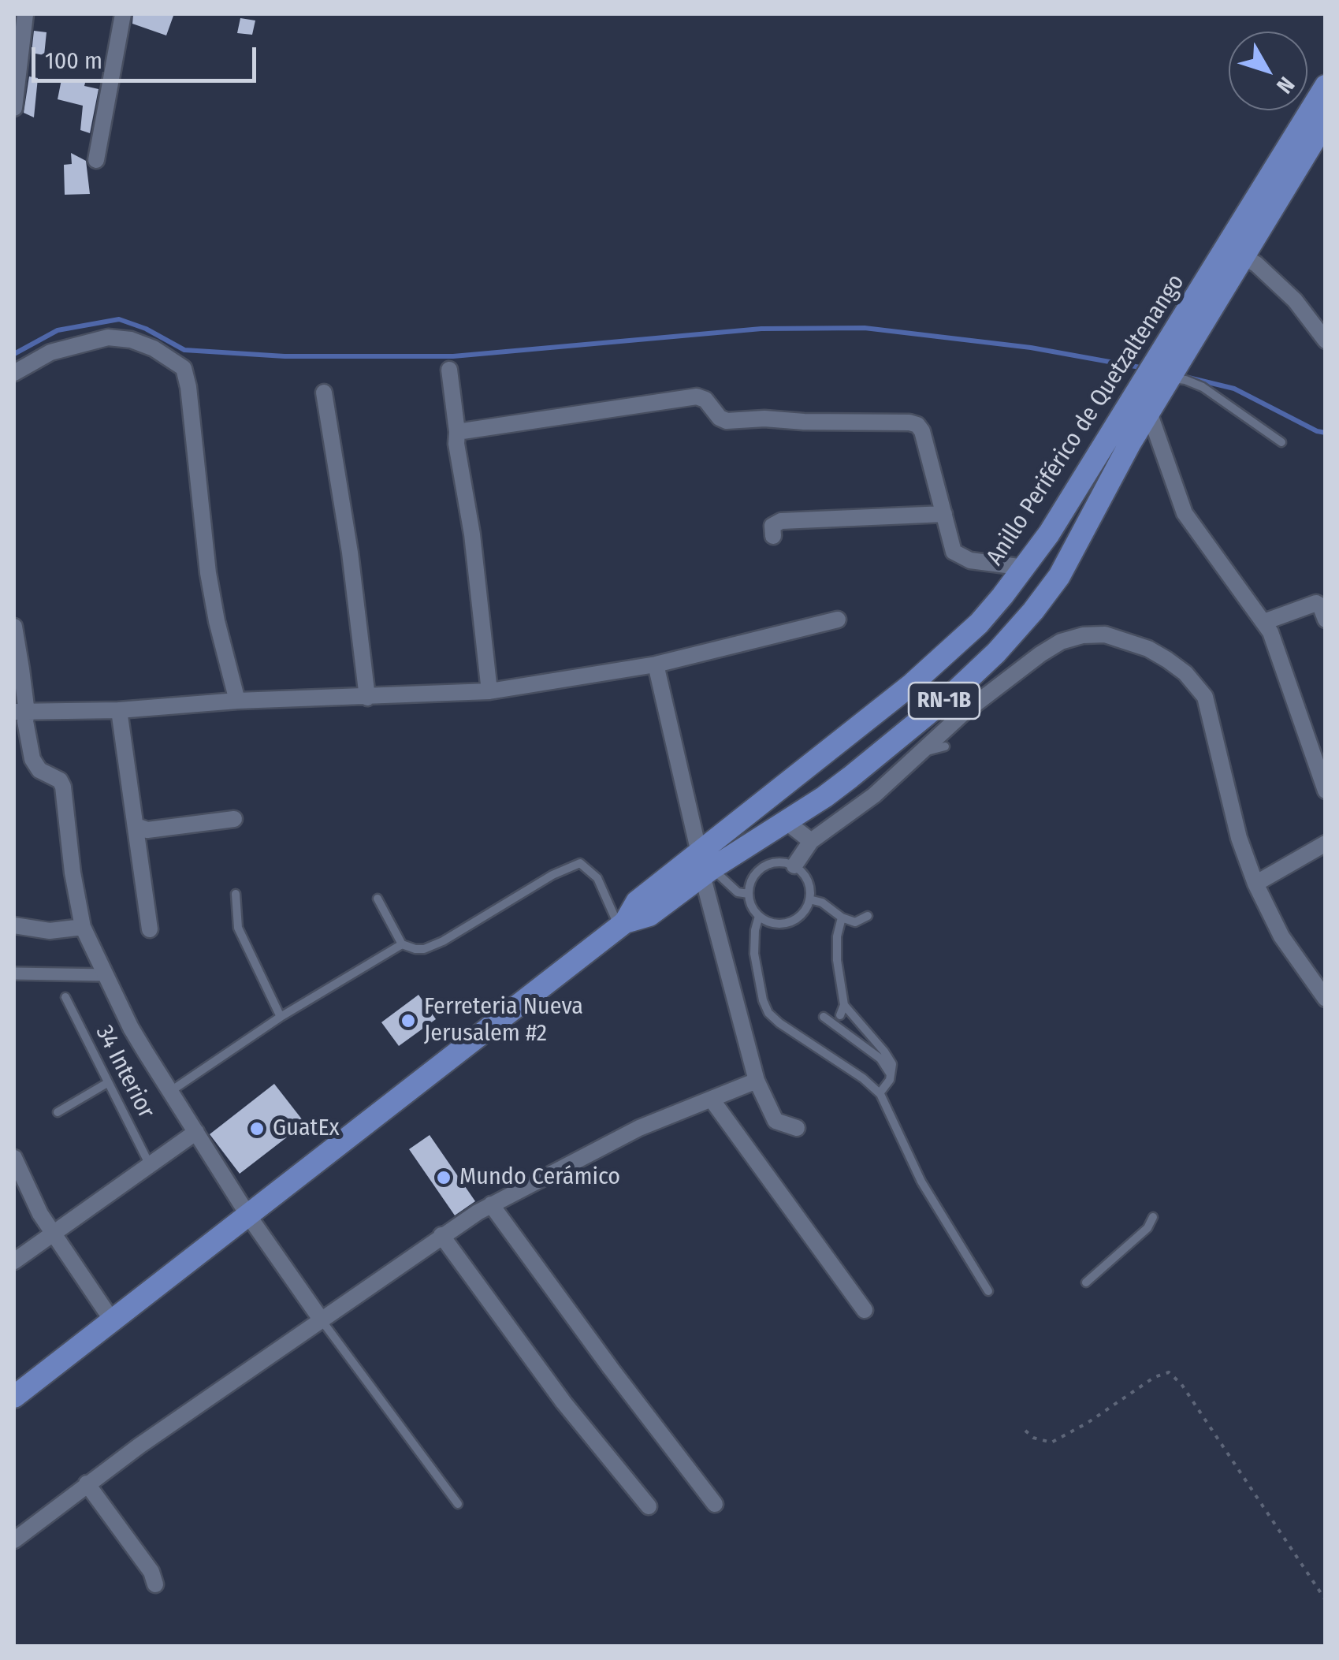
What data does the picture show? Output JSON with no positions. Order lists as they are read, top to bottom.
{
  "streets": {
    "highway": ["Anillo Periférico de Quetzaltenango", "RN-1B"],
    "lane": ["34 Interior"]
  },
  "places": ["Ferreteria Nueva Jerusalem #2", "GuatEx", "Mundo Cerámico"],
  "scale_bar": "100 m",
  "north": "bottom right"
}
